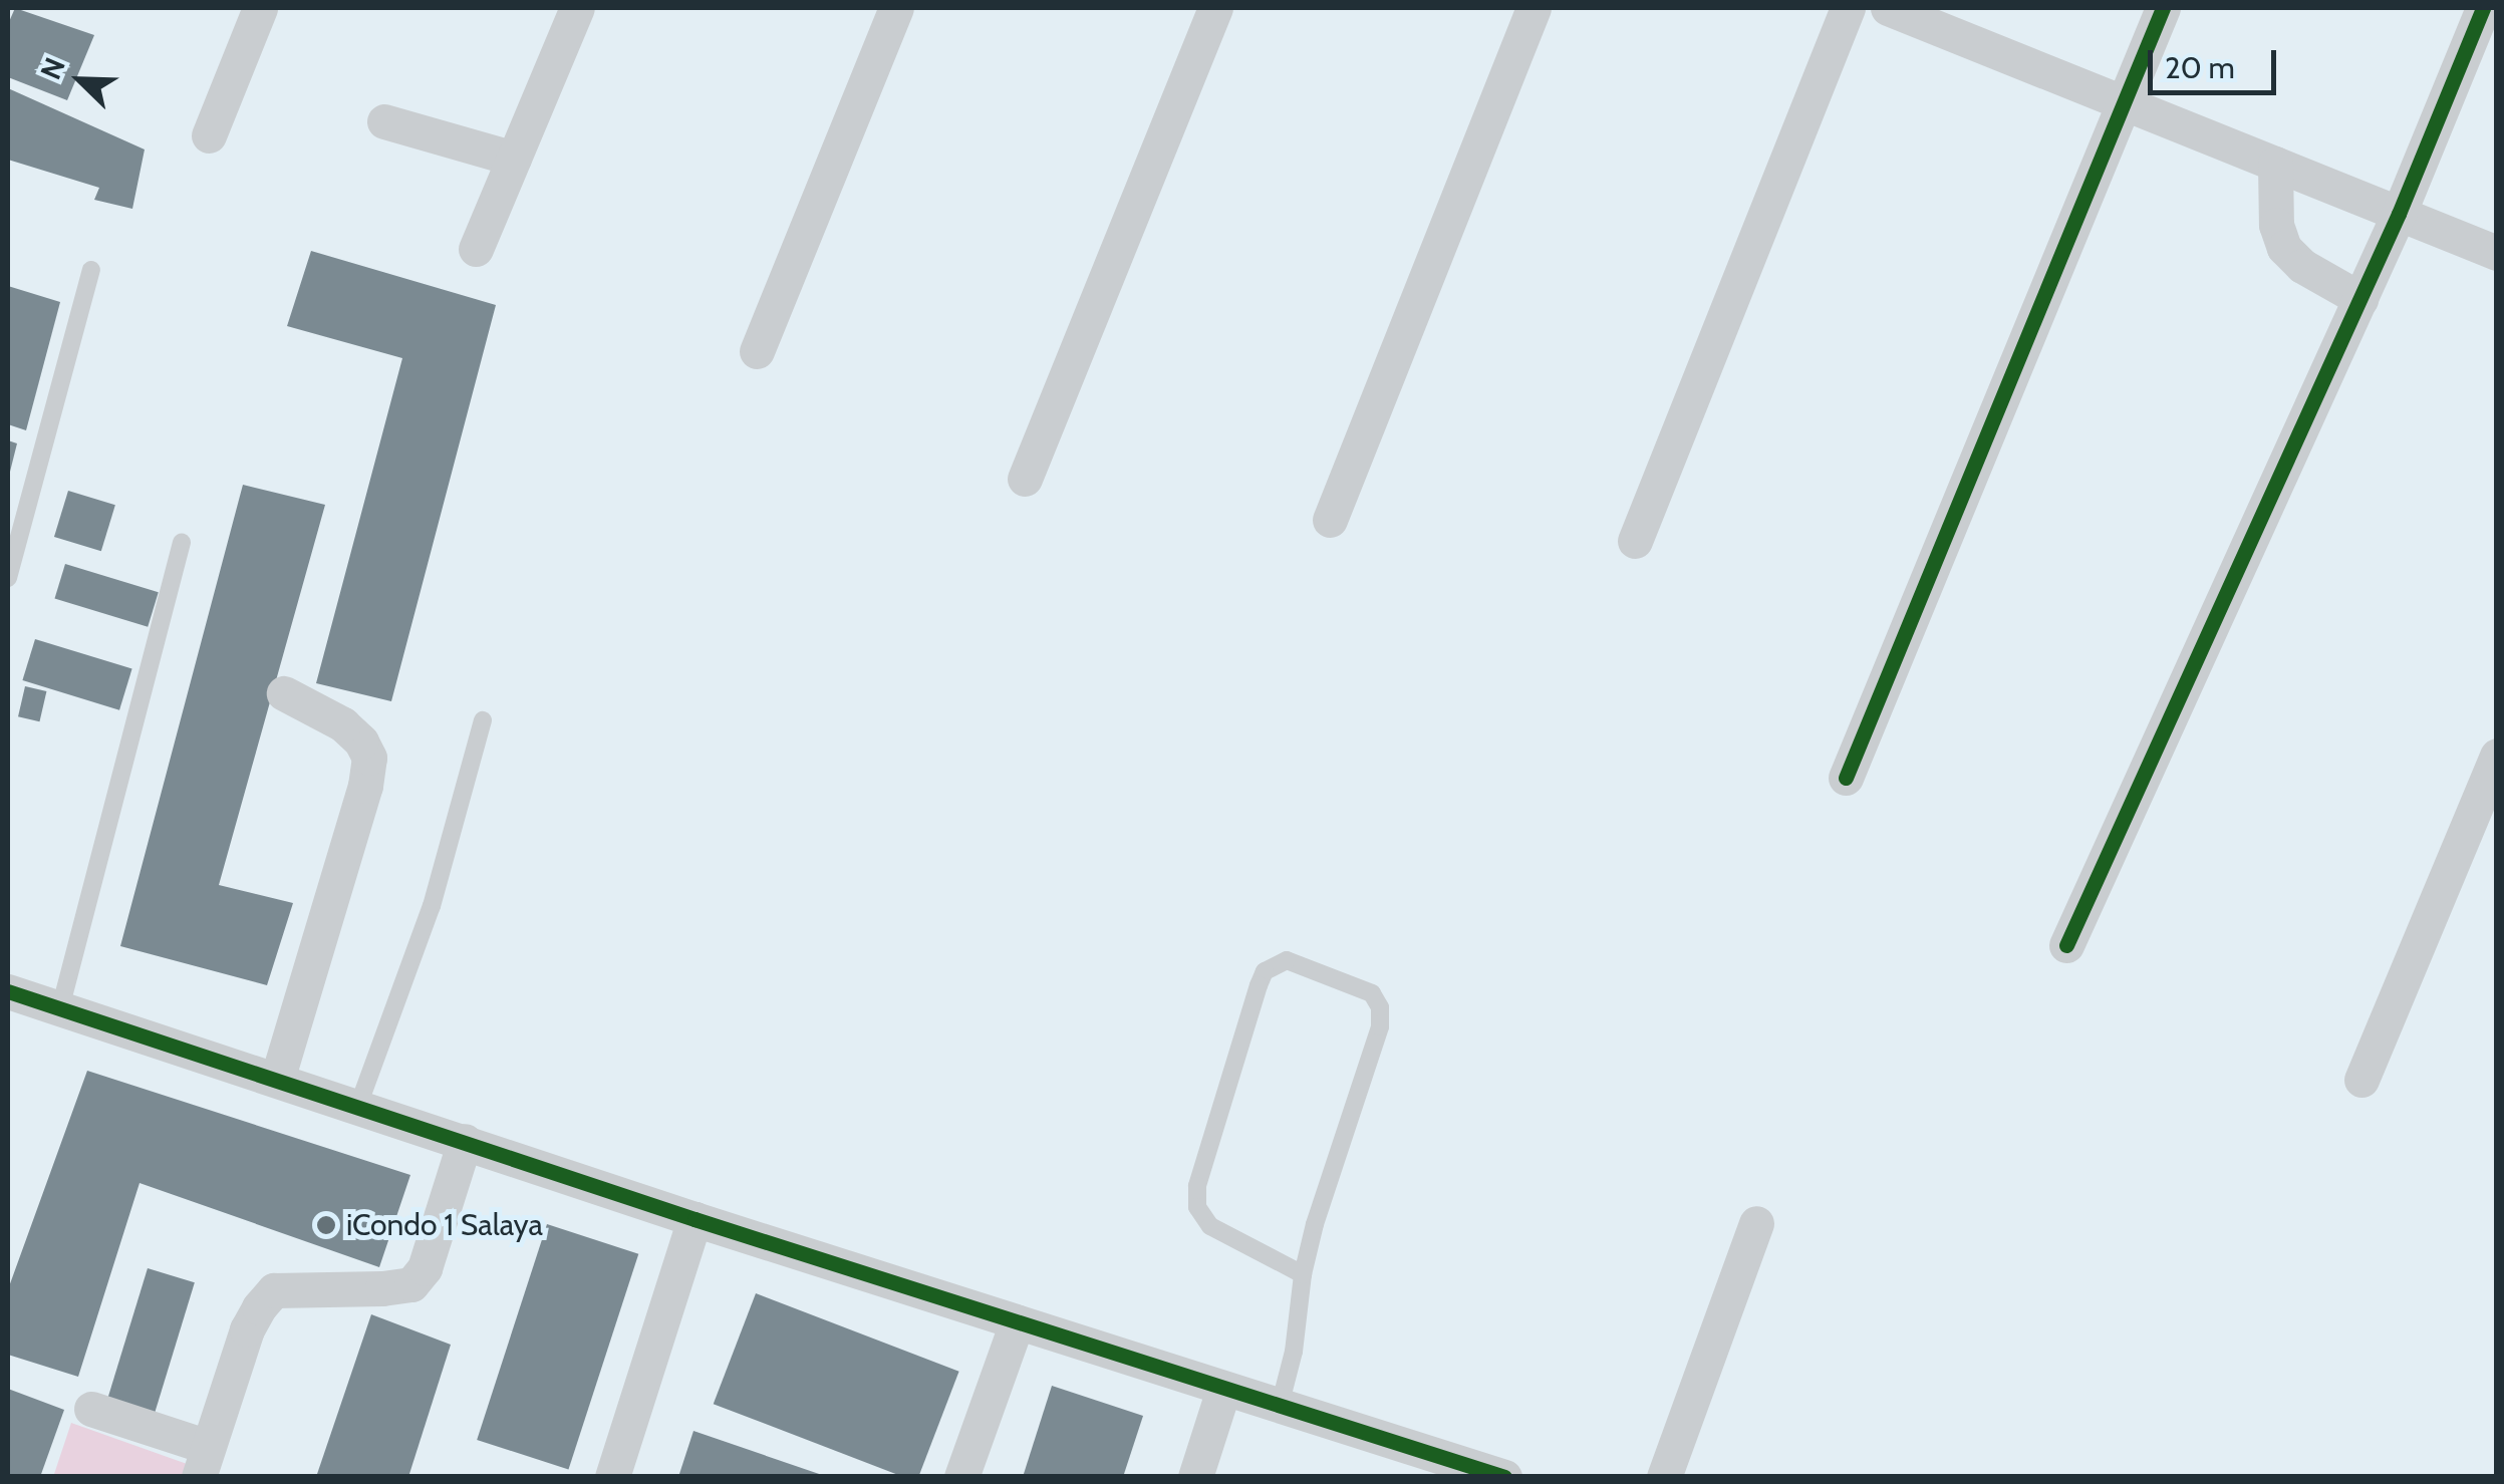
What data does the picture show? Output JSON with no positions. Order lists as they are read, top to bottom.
{
  "places": ["iCondo 1 Salaya"],
  "scale_bar": "20 m",
  "north": "top left"
}
